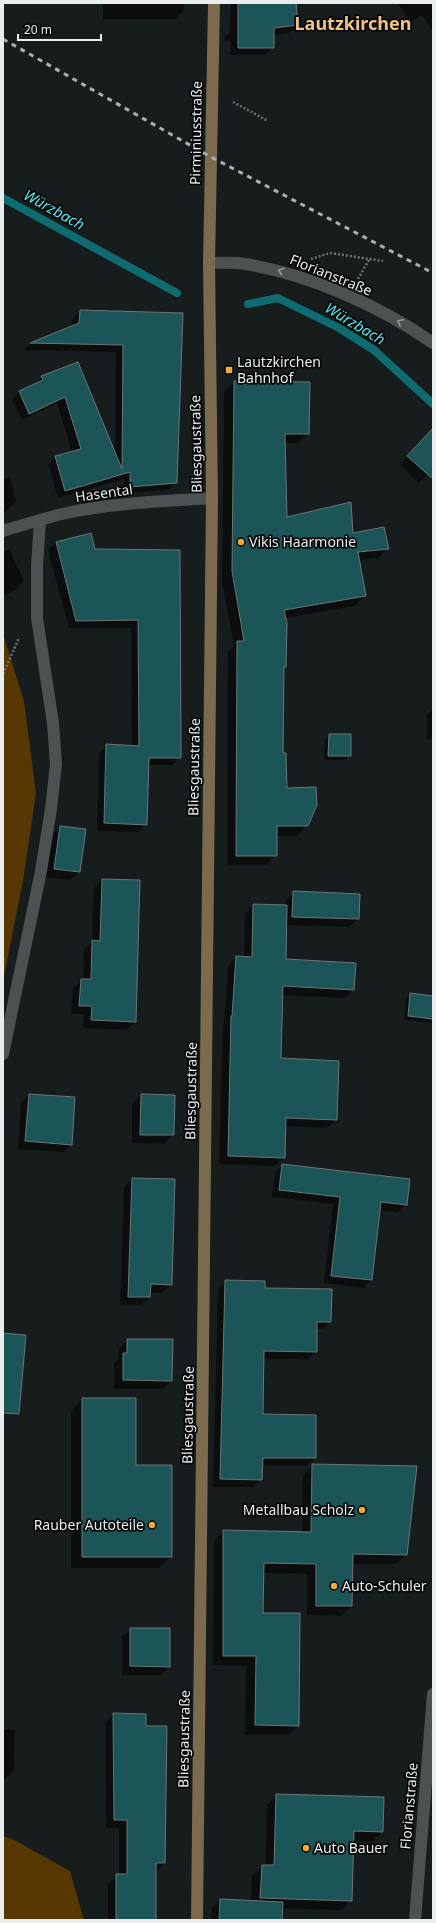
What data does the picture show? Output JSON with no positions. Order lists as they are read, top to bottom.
{
  "streets": {
    "main road": ["Pirminiusstraße", "Bliesgaustraße"],
    "street": ["Florianstraße", "Hasental"]
  },
  "crossings": [
    ["Pirminiusstraße", "Florianstraße"],
    ["Pirminiusstraße", "Bliesgaustraße"],
    ["Florianstraße", "Bliesgaustraße"],
    ["Bliesgaustraße", "Hasental"]
  ],
  "one_way": ["Florianstraße"],
  "districts": ["Lautzkirchen"],
  "water": ["Würzbach"],
  "places": {
    "transit": ["Lautzkirchen Bahnhof"],
    "other": [
      "Vikis Haarmonie",
      "Metallbau Scholz",
      "Rauber Autoteile",
      "Auto-Schuler",
      "Auto Bauer"
    ]
  },
  "scale_bar": "20 m"
}
